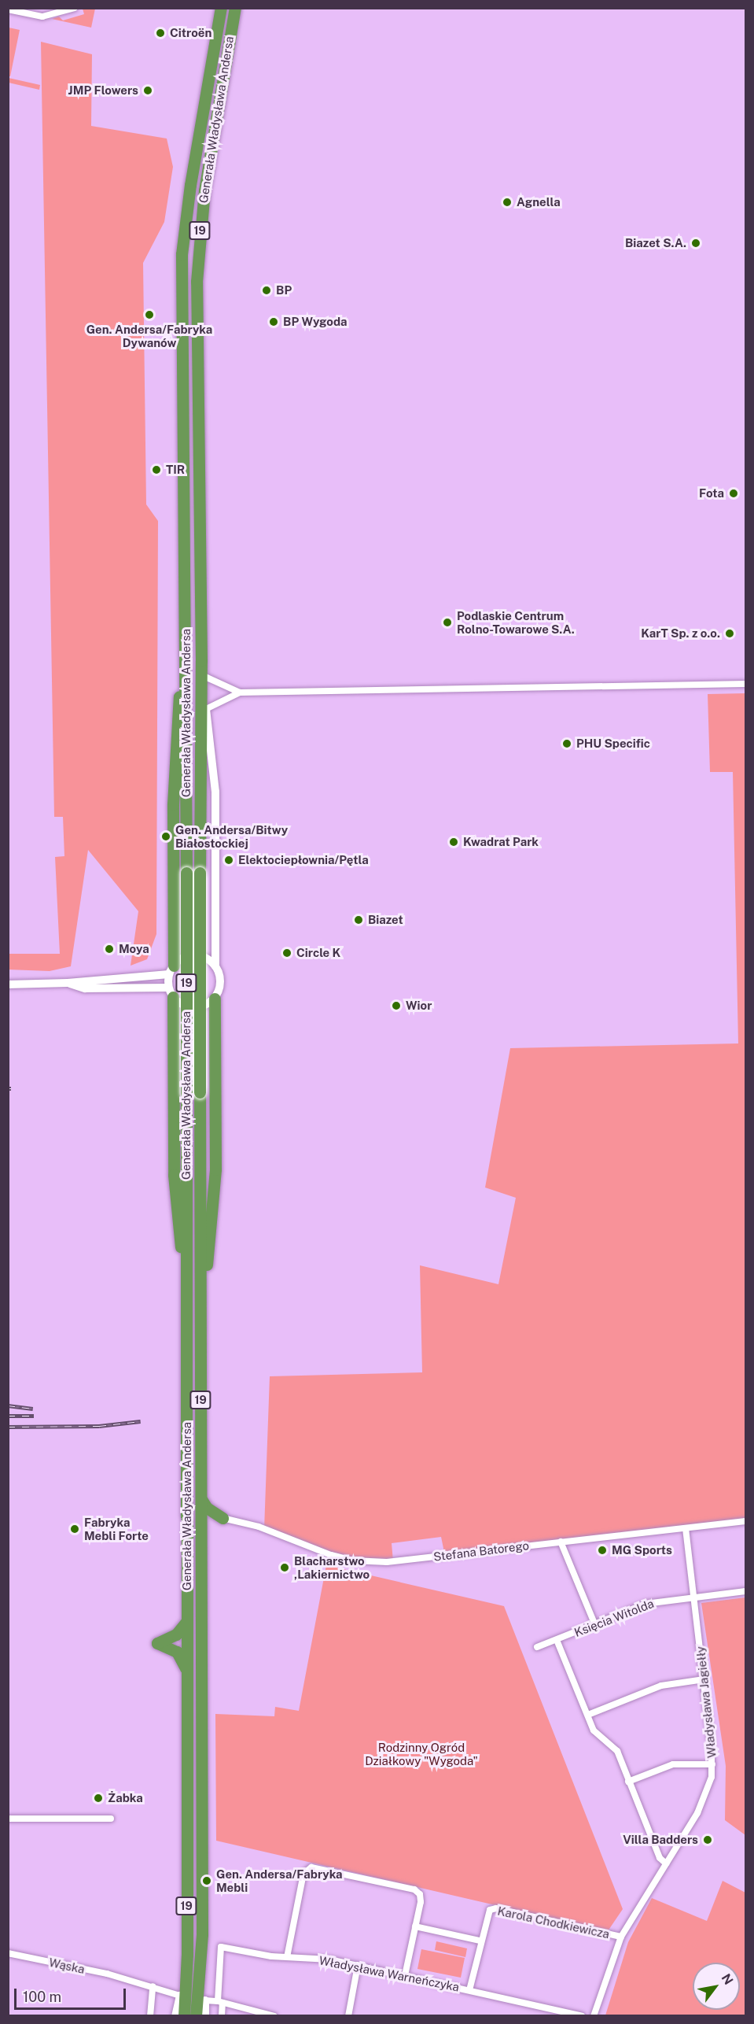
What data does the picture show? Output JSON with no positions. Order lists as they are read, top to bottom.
{
  "streets": {
    "highway": ["Generała Władysława Andersa", "19"],
    "street": [
      "Stefana Batorego",
      "Księcia Witolda",
      "Władysława Jagiełły",
      "Karola Chodkiewicza",
      "Wąska",
      "Władysława Warneńczyka"
    ]
  },
  "crossings": [
    ["Stefana Batorego", "Władysława Jagiełły"],
    ["Księcia Witolda", "Władysława Jagiełły"],
    ["Władysława Jagiełły", "Karola Chodkiewicza"],
    ["Karola Chodkiewicza", "Władysława Warneńczyka"]
  ],
  "parks": ["Rodzinny Ogród Działkowy \"Wygoda\""],
  "places": [
    "Citroën",
    "JMP Flowers",
    "Agnella",
    "Biazet S.A.",
    "BP",
    "Gen. Andersa/Fabryka Dywanów",
    "BP Wygoda",
    "TIR",
    "Fota",
    "Podlaskie Centrum Rolno-Towarowe S.A.",
    "KarT Sp. z o.o.",
    "PHU Specific",
    "Gen. Andersa/Bitwy Białostockiej",
    "Kwadrat Park",
    "Elektociepłownia/Pętla",
    "Biazet",
    "Moya",
    "Circle K",
    "Wior",
    "Fabryka Mebli Forte",
    "MG Sports",
    "Blacharstwo ,Lakiernictwo",
    "Żabka",
    "Villa Badders",
    "Gen. Andersa/Fabryka Mebli"
  ],
  "scale_bar": "100 m",
  "north": "top right"
}
